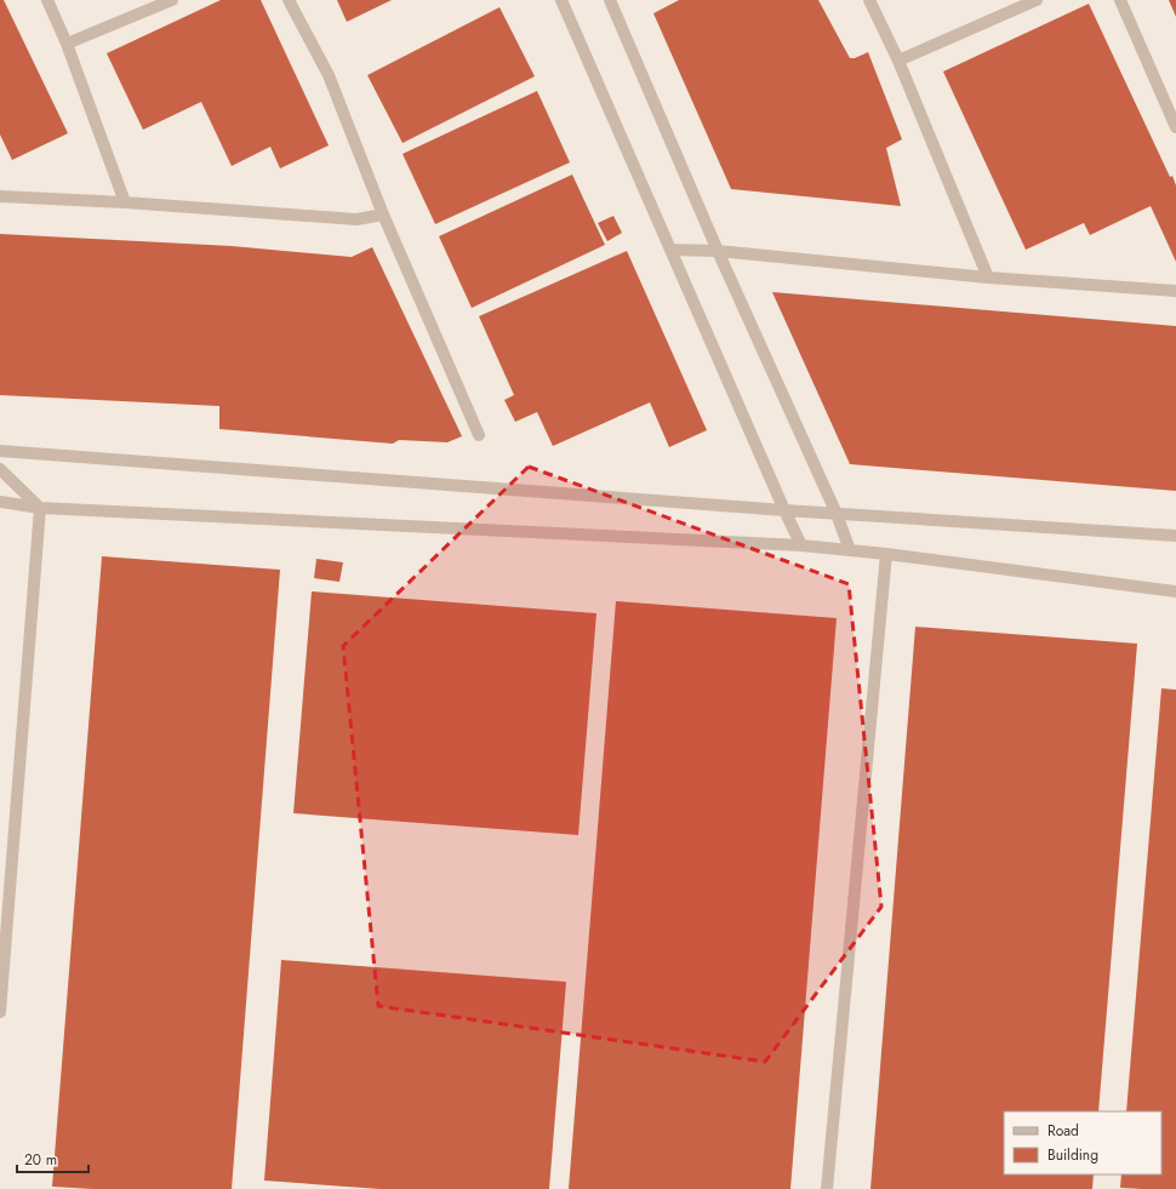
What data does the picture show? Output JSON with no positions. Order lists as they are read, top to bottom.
{
  "legend": ["Road", "Building"],
  "scale_bar": "20 m"
}
